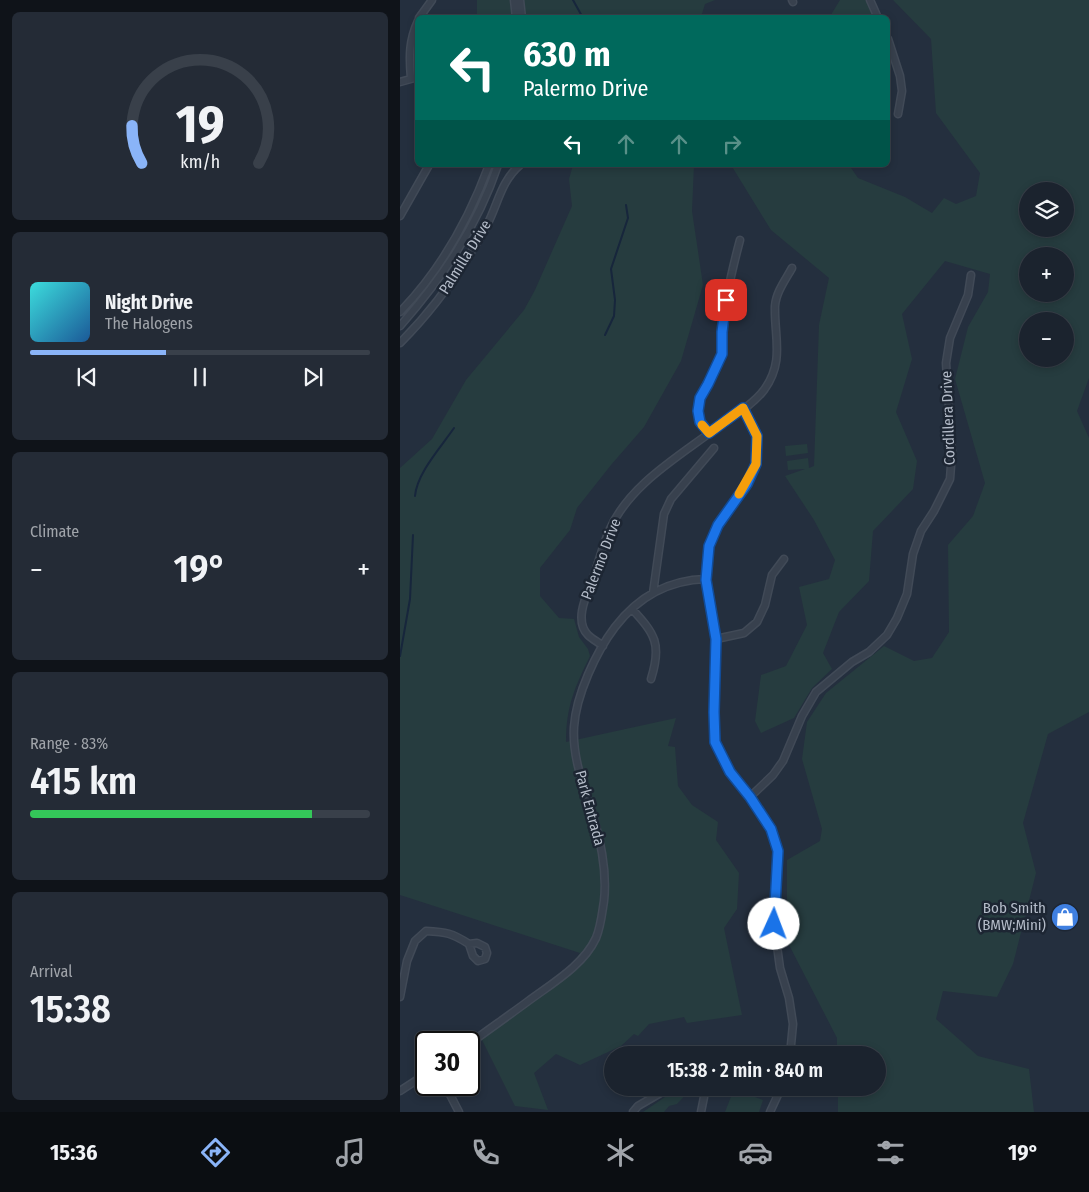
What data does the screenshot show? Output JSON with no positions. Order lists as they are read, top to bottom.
{
  "streets": {
    "street": [
      "Palmilla Drive",
      "Cordillera Drive",
      "Palermo Drive",
      "Park Entrada"
    ]
  },
  "crossings": [
    ["Palermo Drive", "Park Entrada"]
  ],
  "places": {
    "shop": ["Bob Smith (BMW;Mini)"]
  },
  "page": {
    "turn": ["630 m", "Palermo Drive"],
    "map_buttons": ["+", "−"],
    "song": ["Night Drive", "The Halogens"],
    "tile": [
      "Climate",
      ["Range · 83%", "415 km"],
      ["Arrival", "15:38"]
    ],
    "heat": ["−", "19°", "+"],
    "limit": "30",
    "trip": "15:38 · 2 min · 840 m",
    "tabs": ["15:36", "19°"],
    "gauge": ["19", "km/h"]
  }
}
